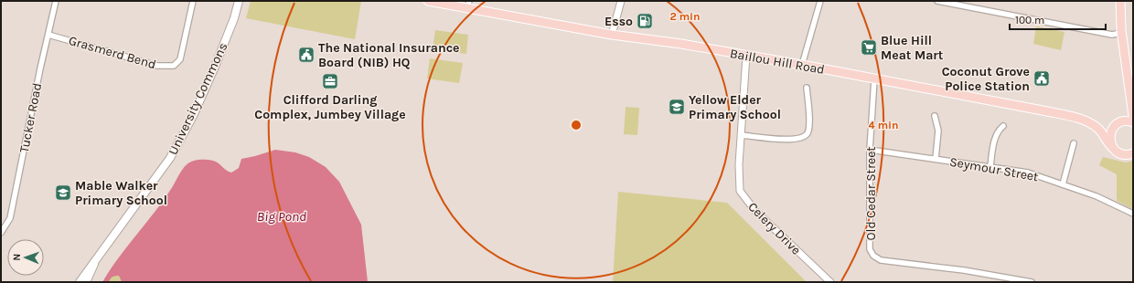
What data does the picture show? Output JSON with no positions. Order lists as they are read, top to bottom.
{
  "streets": {
    "main road": ["Baillou Hill Road", "University Commons"],
    "street": [
      "Grasmerd Bend",
      "Tucker Road",
      "Seymour Street",
      "Old Cedar Street",
      "Celery Drive"
    ]
  },
  "crossings": [
    ["Grasmerd Bend", "Tucker Road"],
    ["Baillou Hill Road", "Old Cedar Street"],
    ["Baillou Hill Road", "Celery Drive"],
    ["Seymour Street", "Old Cedar Street"]
  ],
  "water": ["Big Pond"],
  "places": {
    "fuel station": ["Esso"],
    "supermarket": ["Blue Hill Meat Mart"],
    "public building": ["The National Insurance Board (NIB) HQ", "Coconut Grove Police Station"],
    "office": ["Clifford Darling Complex, Jumbey Village"],
    "school or university": ["Yellow Elder Primary School", "Mable Walker Primary School"]
  },
  "scale_bar": "100 m",
  "north": "left",
  "rings": ["2 min", "4 min"]
}
